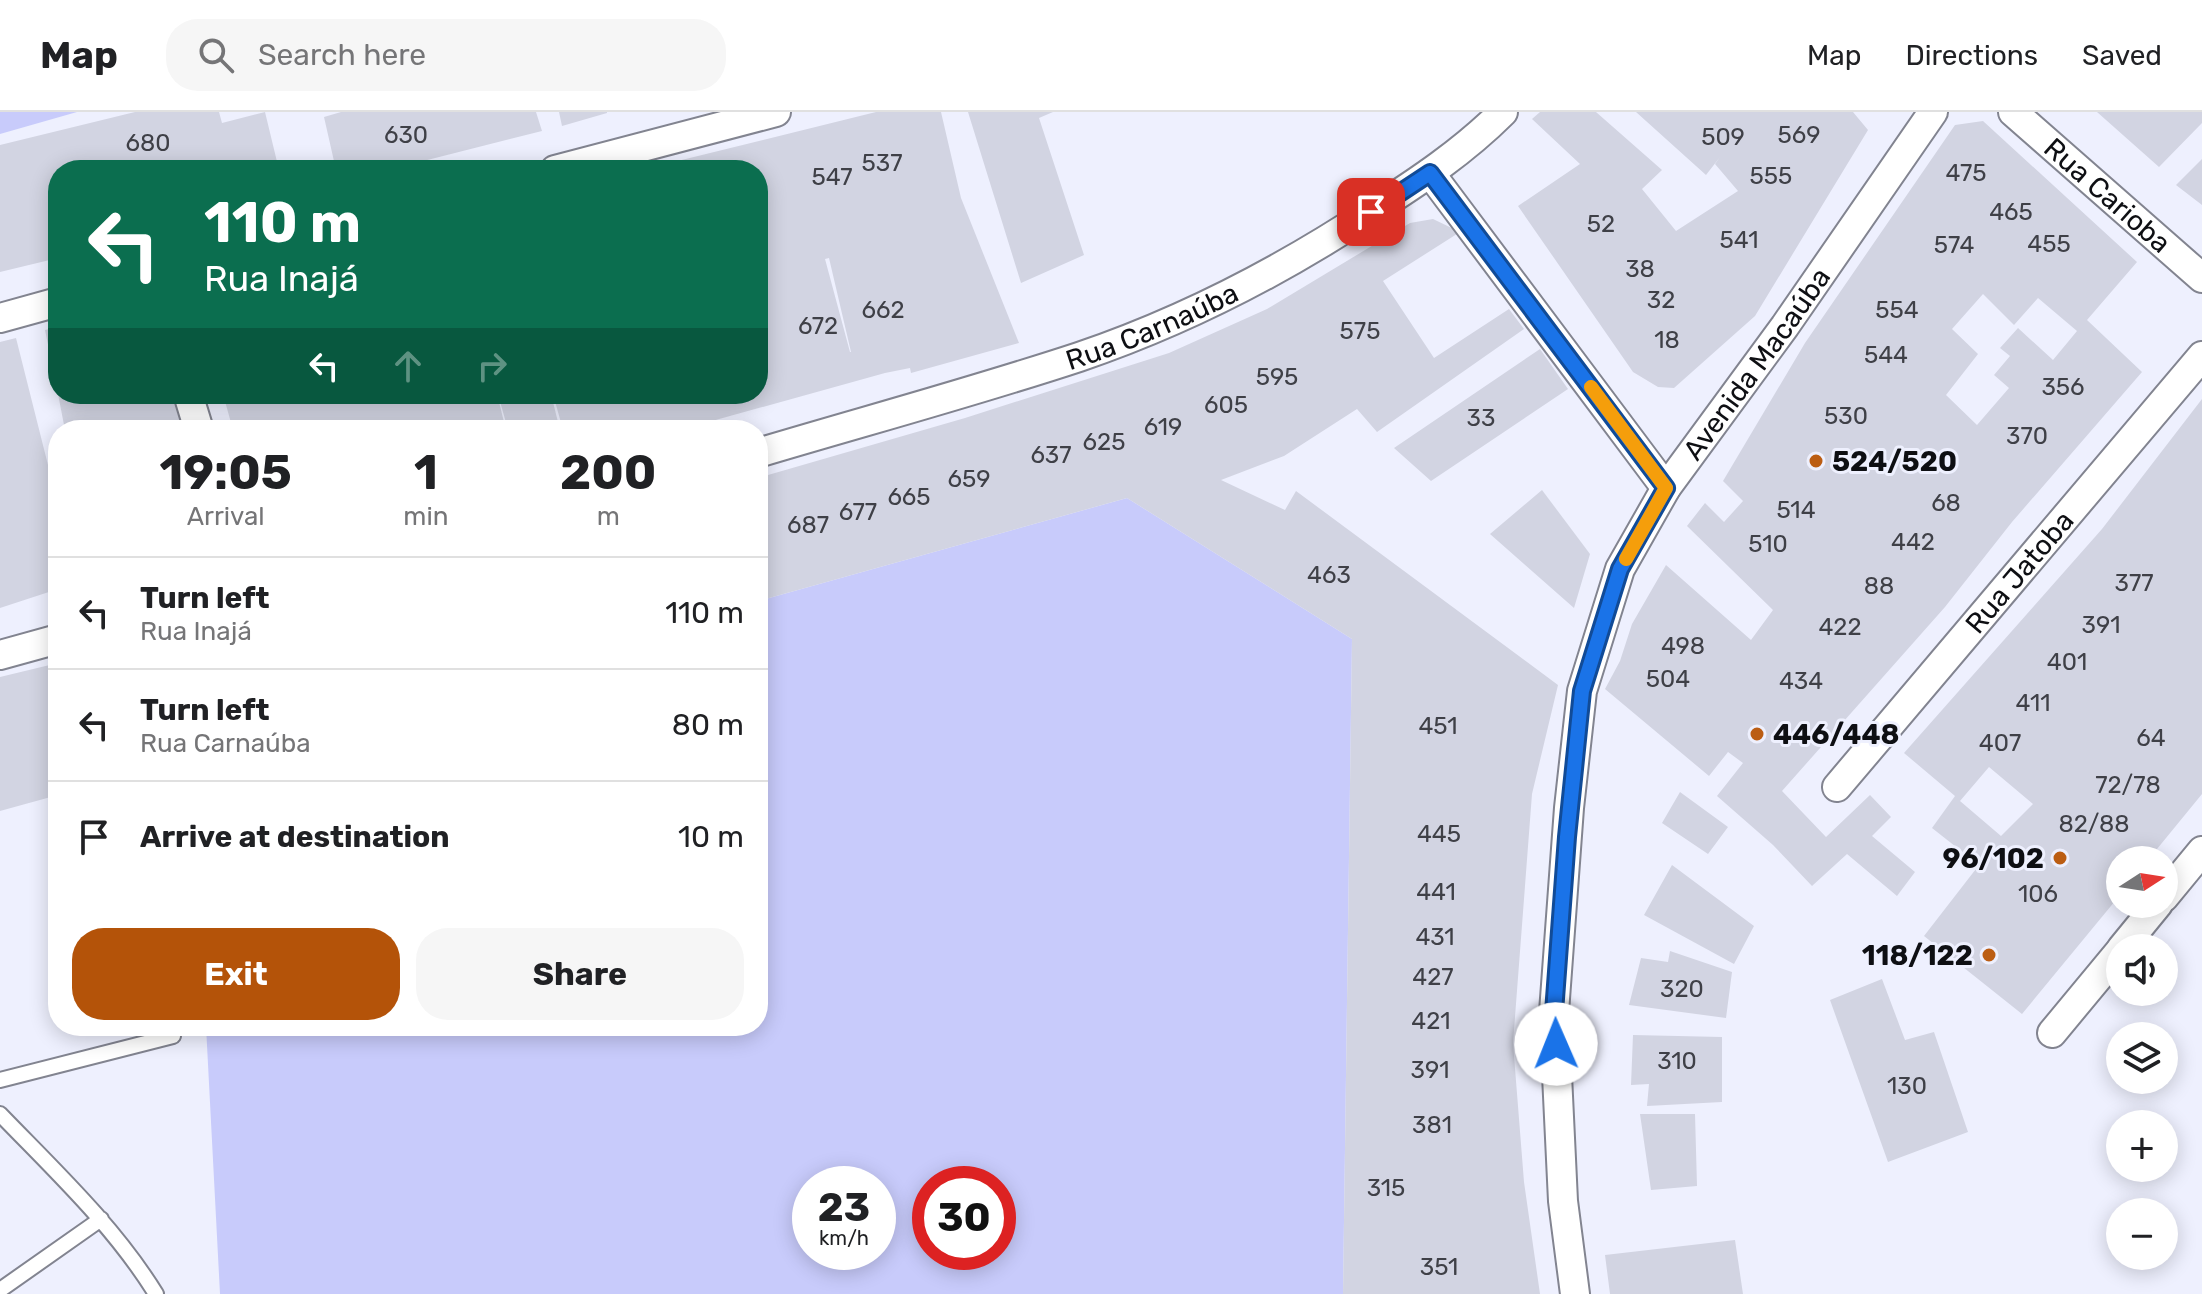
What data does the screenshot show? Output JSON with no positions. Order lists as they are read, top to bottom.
{
  "streets": {
    "street": [
      "Rua Carioba",
      "Rua Carnaúba",
      "Avenida Macaúba",
      "Rua Jatoba"
    ]
  },
  "places": [
    "524/520",
    "446/448",
    "96/102",
    "118/122"
  ],
  "house_numbers": [
    "630",
    "569",
    "509",
    "680",
    "537",
    "475",
    "555",
    "547",
    "465",
    "52",
    "541",
    "455",
    "574",
    "38",
    "32",
    "662",
    "554",
    "672",
    "575",
    "18",
    "544",
    "595",
    "356",
    "605",
    "530",
    "33",
    "619",
    "370",
    "625",
    "637",
    "659",
    "665",
    "68",
    "514",
    "677",
    "687",
    "442",
    "510",
    "463",
    "377",
    "88",
    "391",
    "422",
    "498",
    "401",
    "504",
    "434",
    "411",
    "451",
    "64",
    "407",
    "72/78",
    "82/88",
    "445",
    "441",
    "106",
    "431",
    "427",
    "320",
    "421",
    "310",
    "391",
    "130",
    "381",
    "315",
    "351"
  ],
  "north": "right",
  "page": {
    "header": "Map",
    "search": "Search here",
    "nav": ["Map", "Directions", "Saved"],
    "turn": ["110 m", "Rua Inajá"],
    "eta": [
      "19:05",
      "Arrival",
      "1",
      "min",
      "200",
      "m"
    ],
    "list": [
      {
        "name": "Turn left",
        "note": "Rua Inajá",
        "value": "110 m"
      },
      {
        "name": "Turn left",
        "note": "Rua Carnaúba",
        "value": "80 m"
      },
      {
        "name": "Arrive at destination",
        "value": "10 m"
      }
    ],
    "map_buttons": ["+", "−"],
    "buttons": ["Exit", "Share"],
    "speed": "23 km/h",
    "limit": "30"
  }
}
